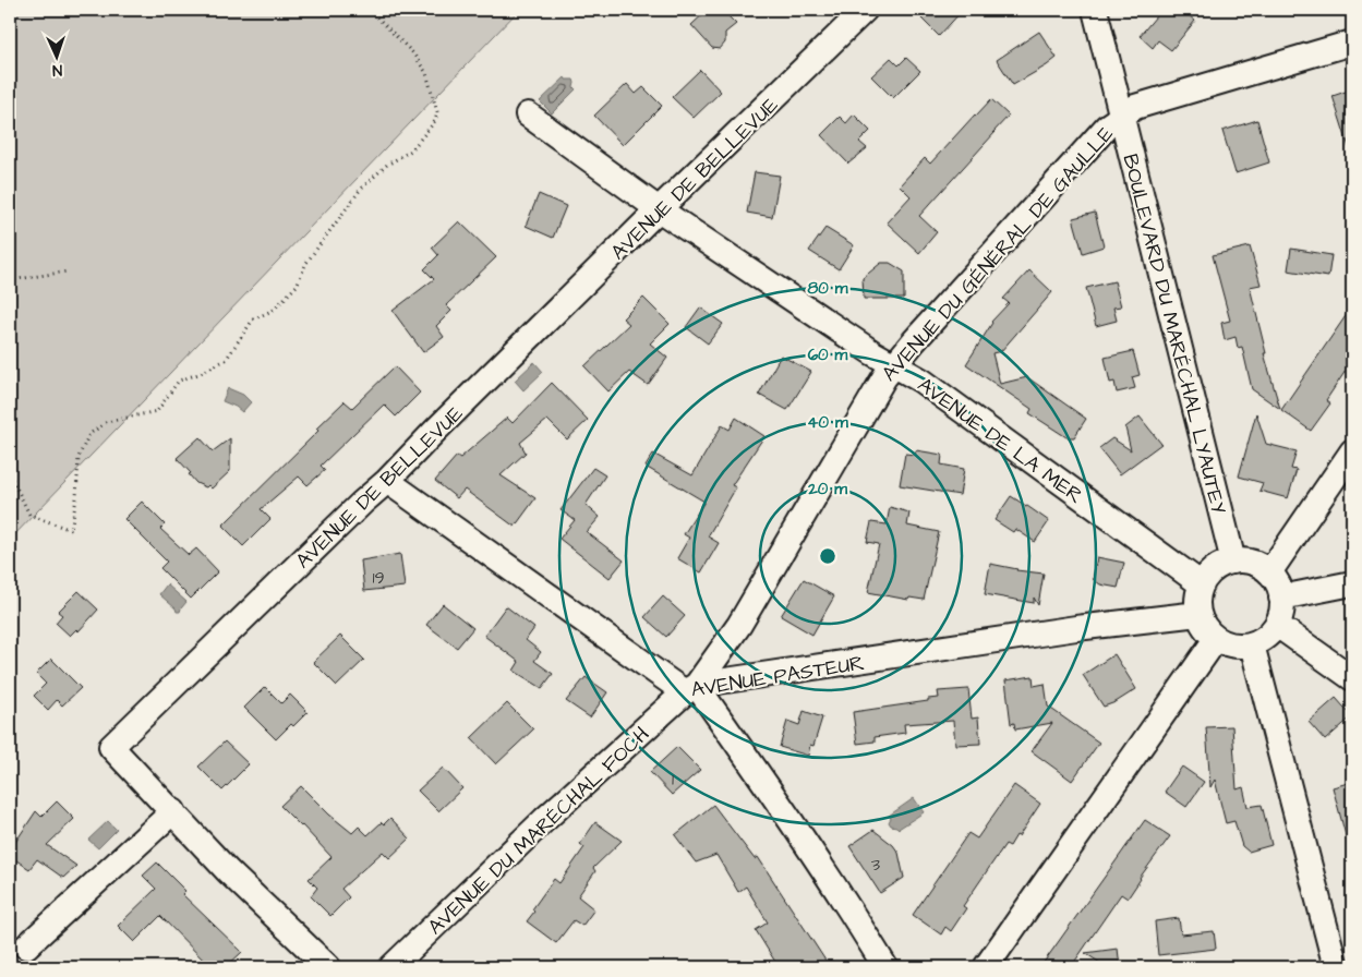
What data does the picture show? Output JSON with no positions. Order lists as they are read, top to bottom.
{
  "streets": {
    "street": [
      "AVENUE DE BELLEVUE",
      "AVENUE DU GÉNÉRAL DE GAULLE",
      "BOULEVARD DU MARÉCHAL LYAUTEY",
      "AVENUE DE LA MER",
      "AVENUE PASTEUR",
      "AVENUE DU MARÉCHAL FOCH"
    ]
  },
  "crossings": [
    ["AVENUE DE BELLEVUE", "AVENUE DE LA MER"],
    ["AVENUE DE BELLEVUE", "AVENUE PASTEUR"],
    ["AVENUE DU GÉNÉRAL DE GAULLE", "BOULEVARD DU MARÉCHAL LYAUTEY"],
    ["AVENUE DU GÉNÉRAL DE GAULLE", "AVENUE DE LA MER"],
    ["AVENUE DU GÉNÉRAL DE GAULLE", "AVENUE PASTEUR"],
    ["AVENUE DU GÉNÉRAL DE GAULLE", "AVENUE DU MARÉCHAL FOCH"],
    ["BOULEVARD DU MARÉCHAL LYAUTEY", "AVENUE DE LA MER"],
    ["BOULEVARD DU MARÉCHAL LYAUTEY", "AVENUE PASTEUR"],
    ["AVENUE DE LA MER", "AVENUE PASTEUR"],
    ["AVENUE PASTEUR", "AVENUE DU MARÉCHAL FOCH"]
  ],
  "house_numbers": ["19", "1", "3"],
  "north": "bottom",
  "rings": [
    "80 m",
    "60 m",
    "40 m",
    "20 m"
  ]
}
